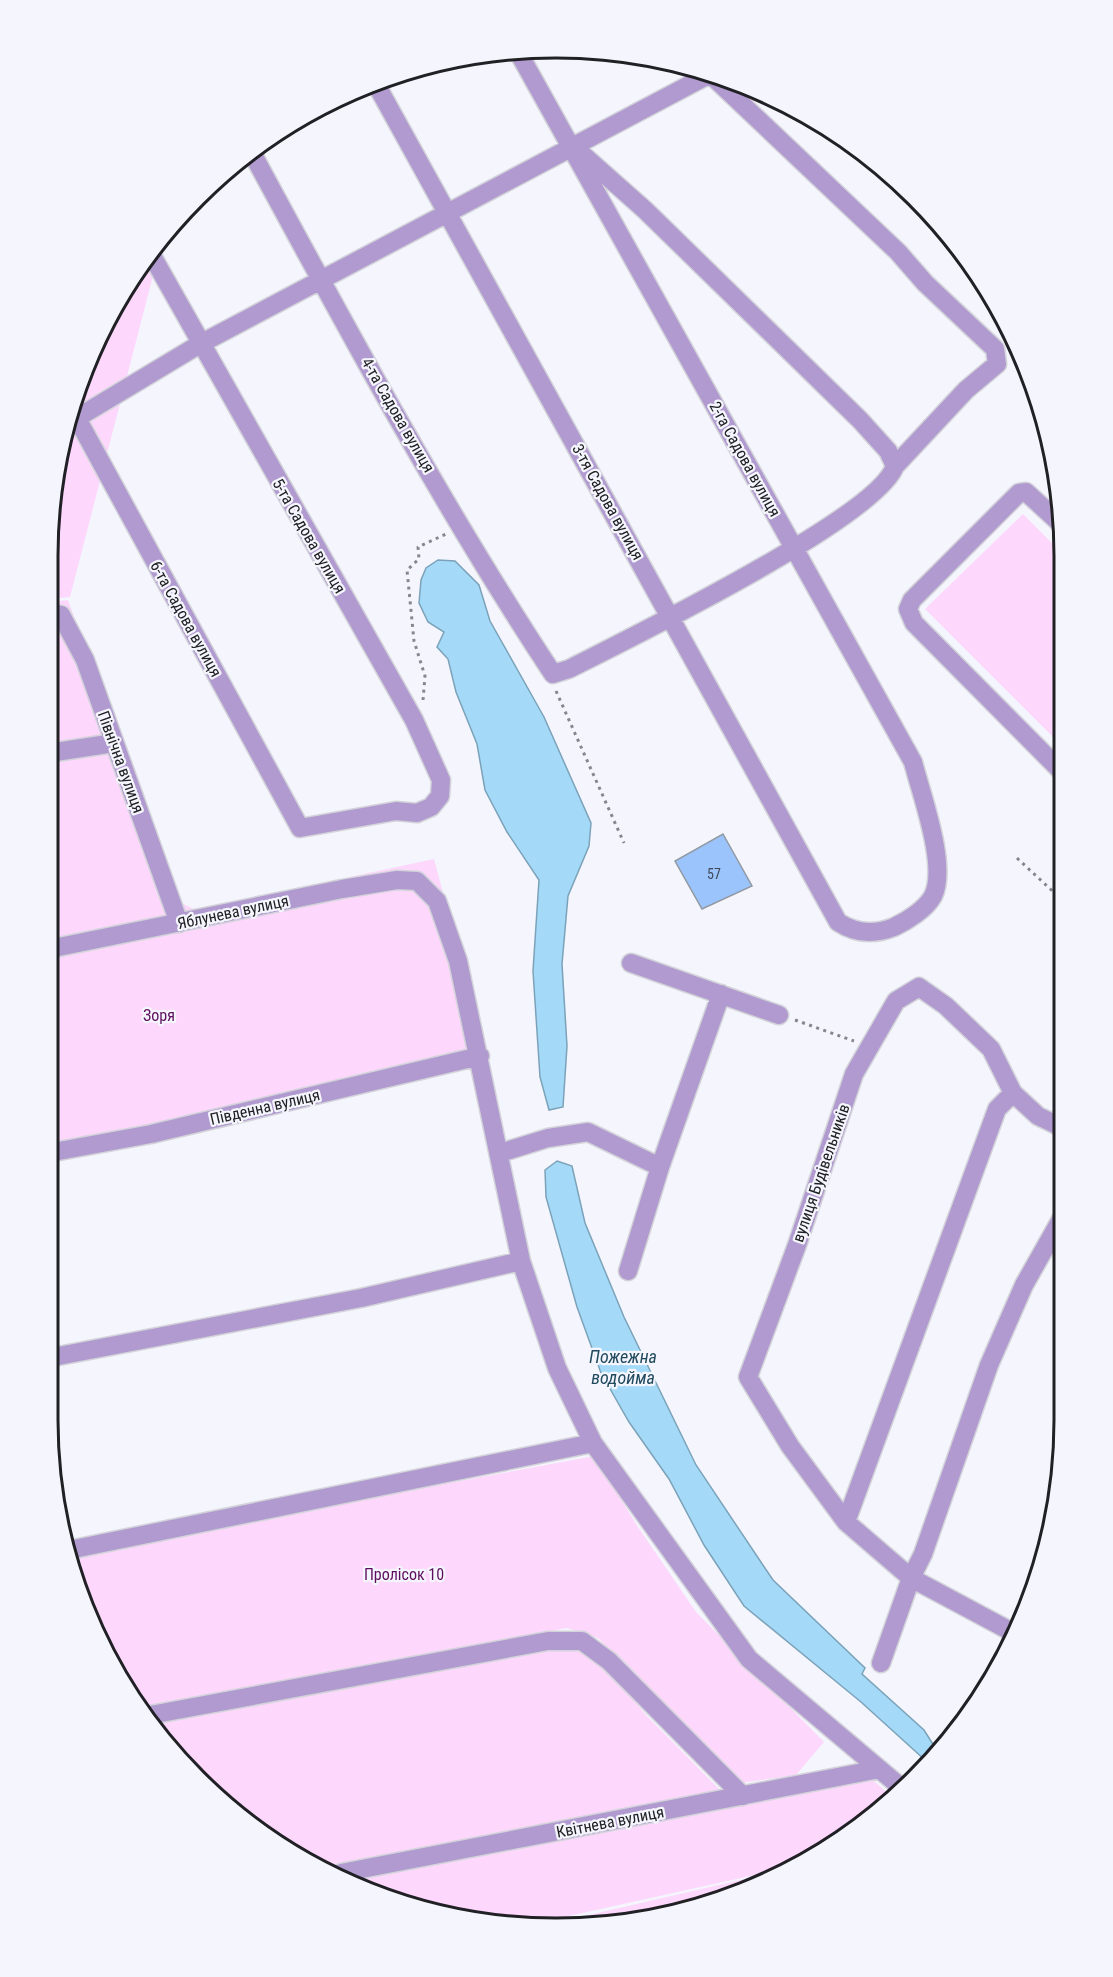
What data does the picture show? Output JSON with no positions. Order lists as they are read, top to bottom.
{
  "streets": {
    "street": [
      "4-та Садова вулиця",
      "2-га Садова вулиця",
      "3-тя Садова вулиця",
      "5-та Садова вулиця",
      "6-та Садова вулиця",
      "Північна вулиця",
      "Яблунева вулиця",
      "Південна вулиця",
      "вулиця Будівельників",
      "Квітнева вулиця"
    ]
  },
  "crossings": [
    ["2-га Садова вулиця", "3-тя Садова вулиця"],
    ["5-та Садова вулиця", "6-та Садова вулиця"],
    ["Північна вулиця", "Яблунева вулиця"],
    ["Яблунева вулиця", "Південна вулиця"]
  ],
  "water": ["Пожежна водойма"],
  "parks": ["Зоря", "Пролісок 10"],
  "house_numbers": ["57"]
}
